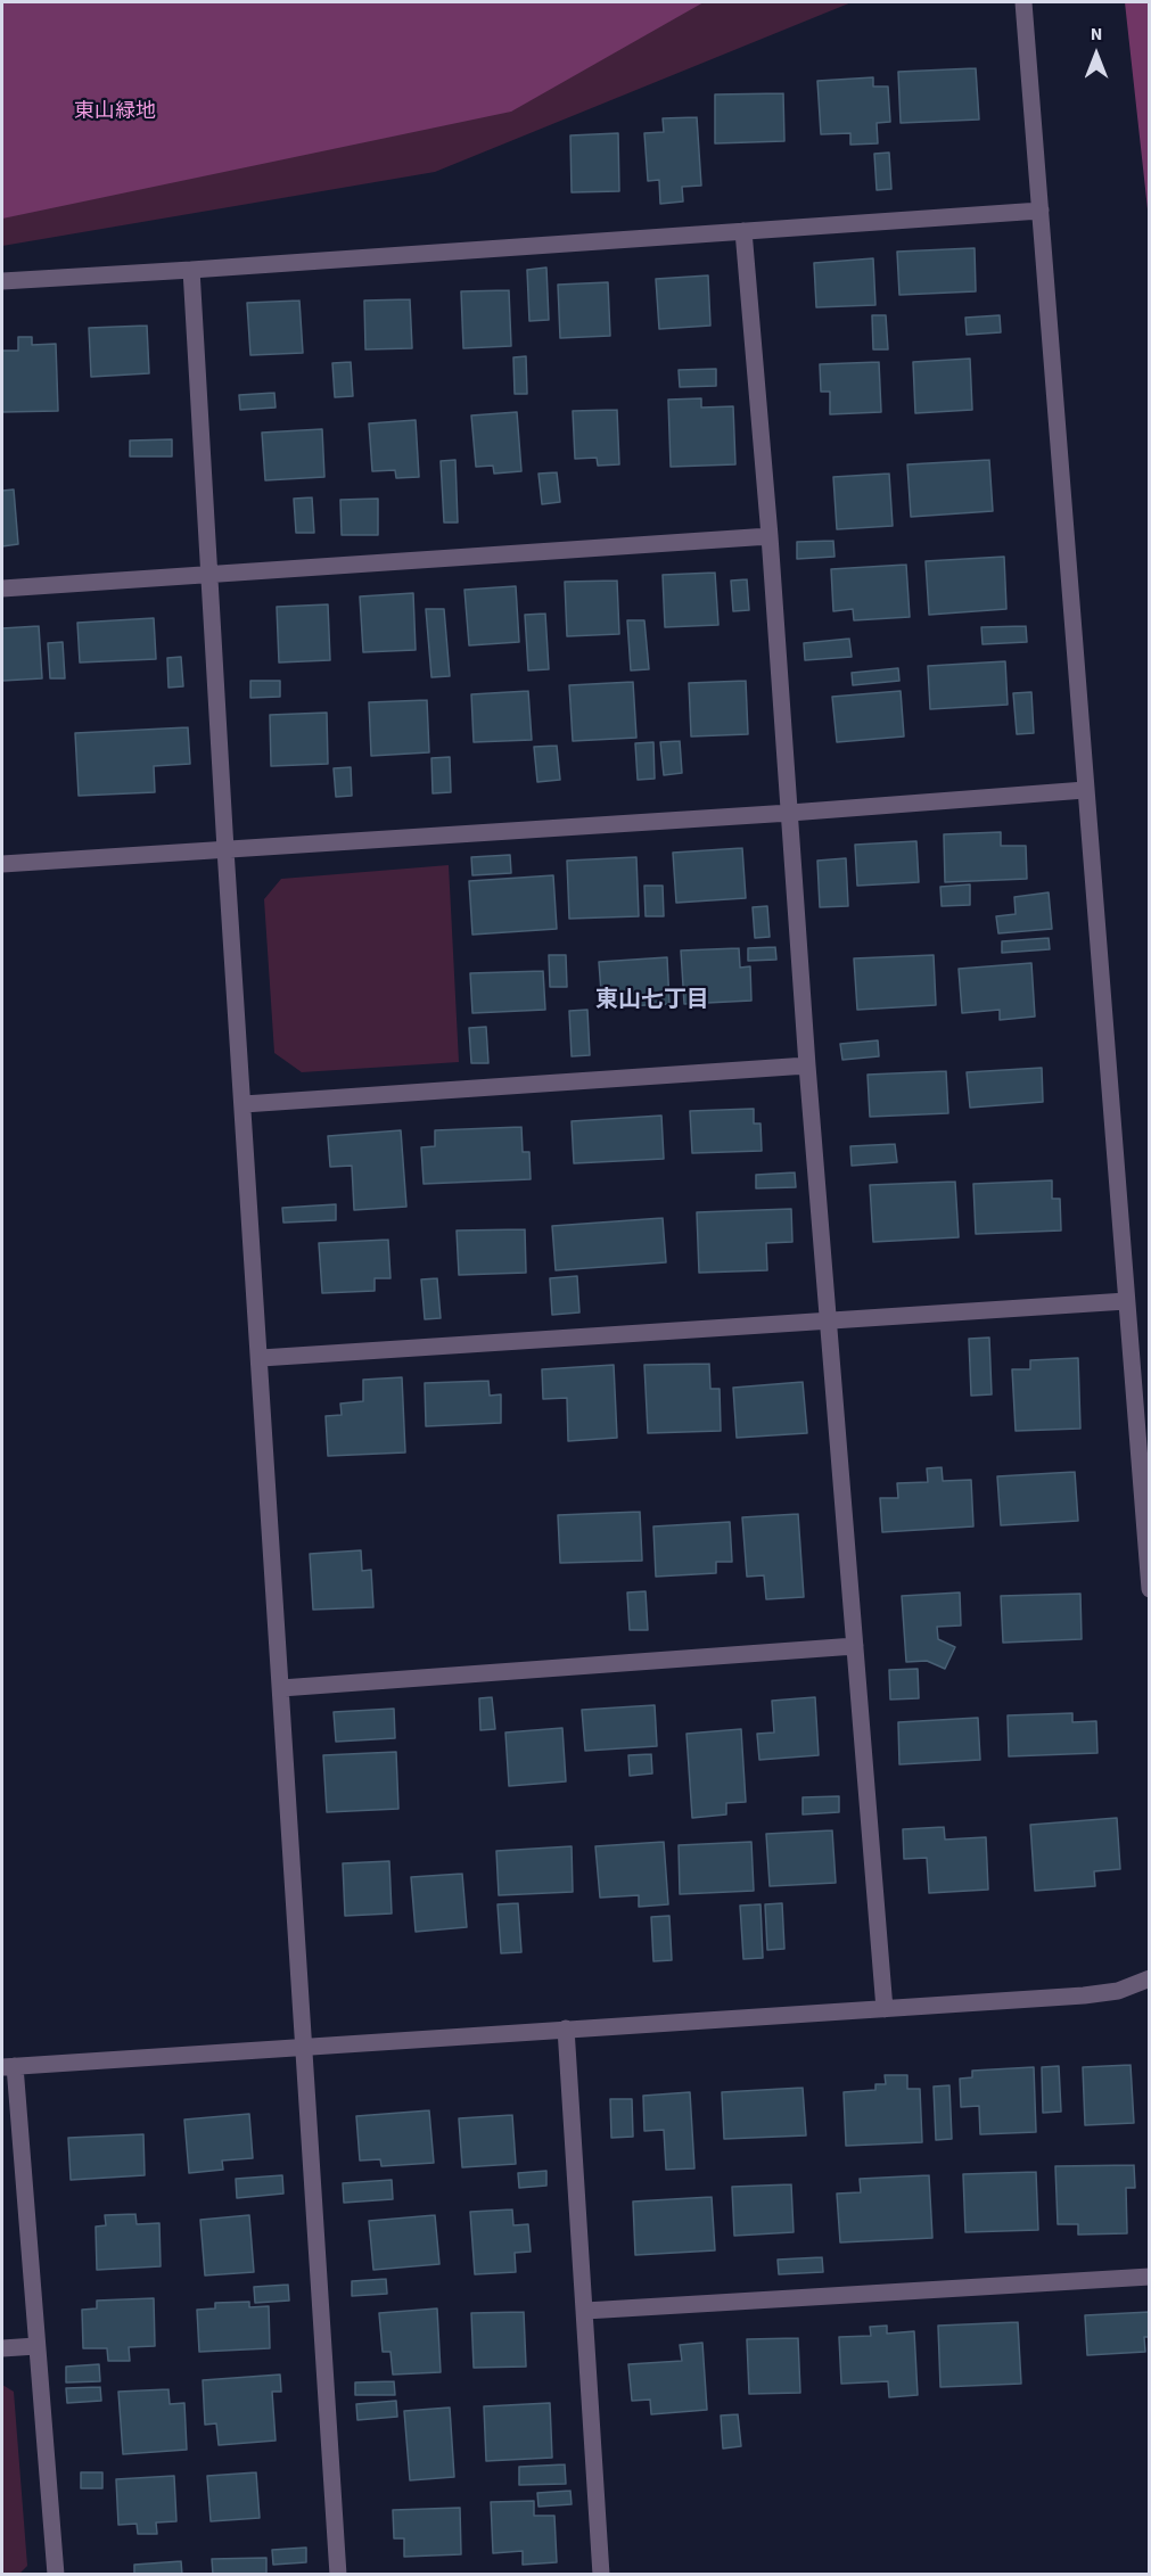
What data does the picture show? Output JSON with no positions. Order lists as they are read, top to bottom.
{
  "districts": ["東山七丁目"],
  "parks": ["東山緑地"],
  "north": "top"
}
